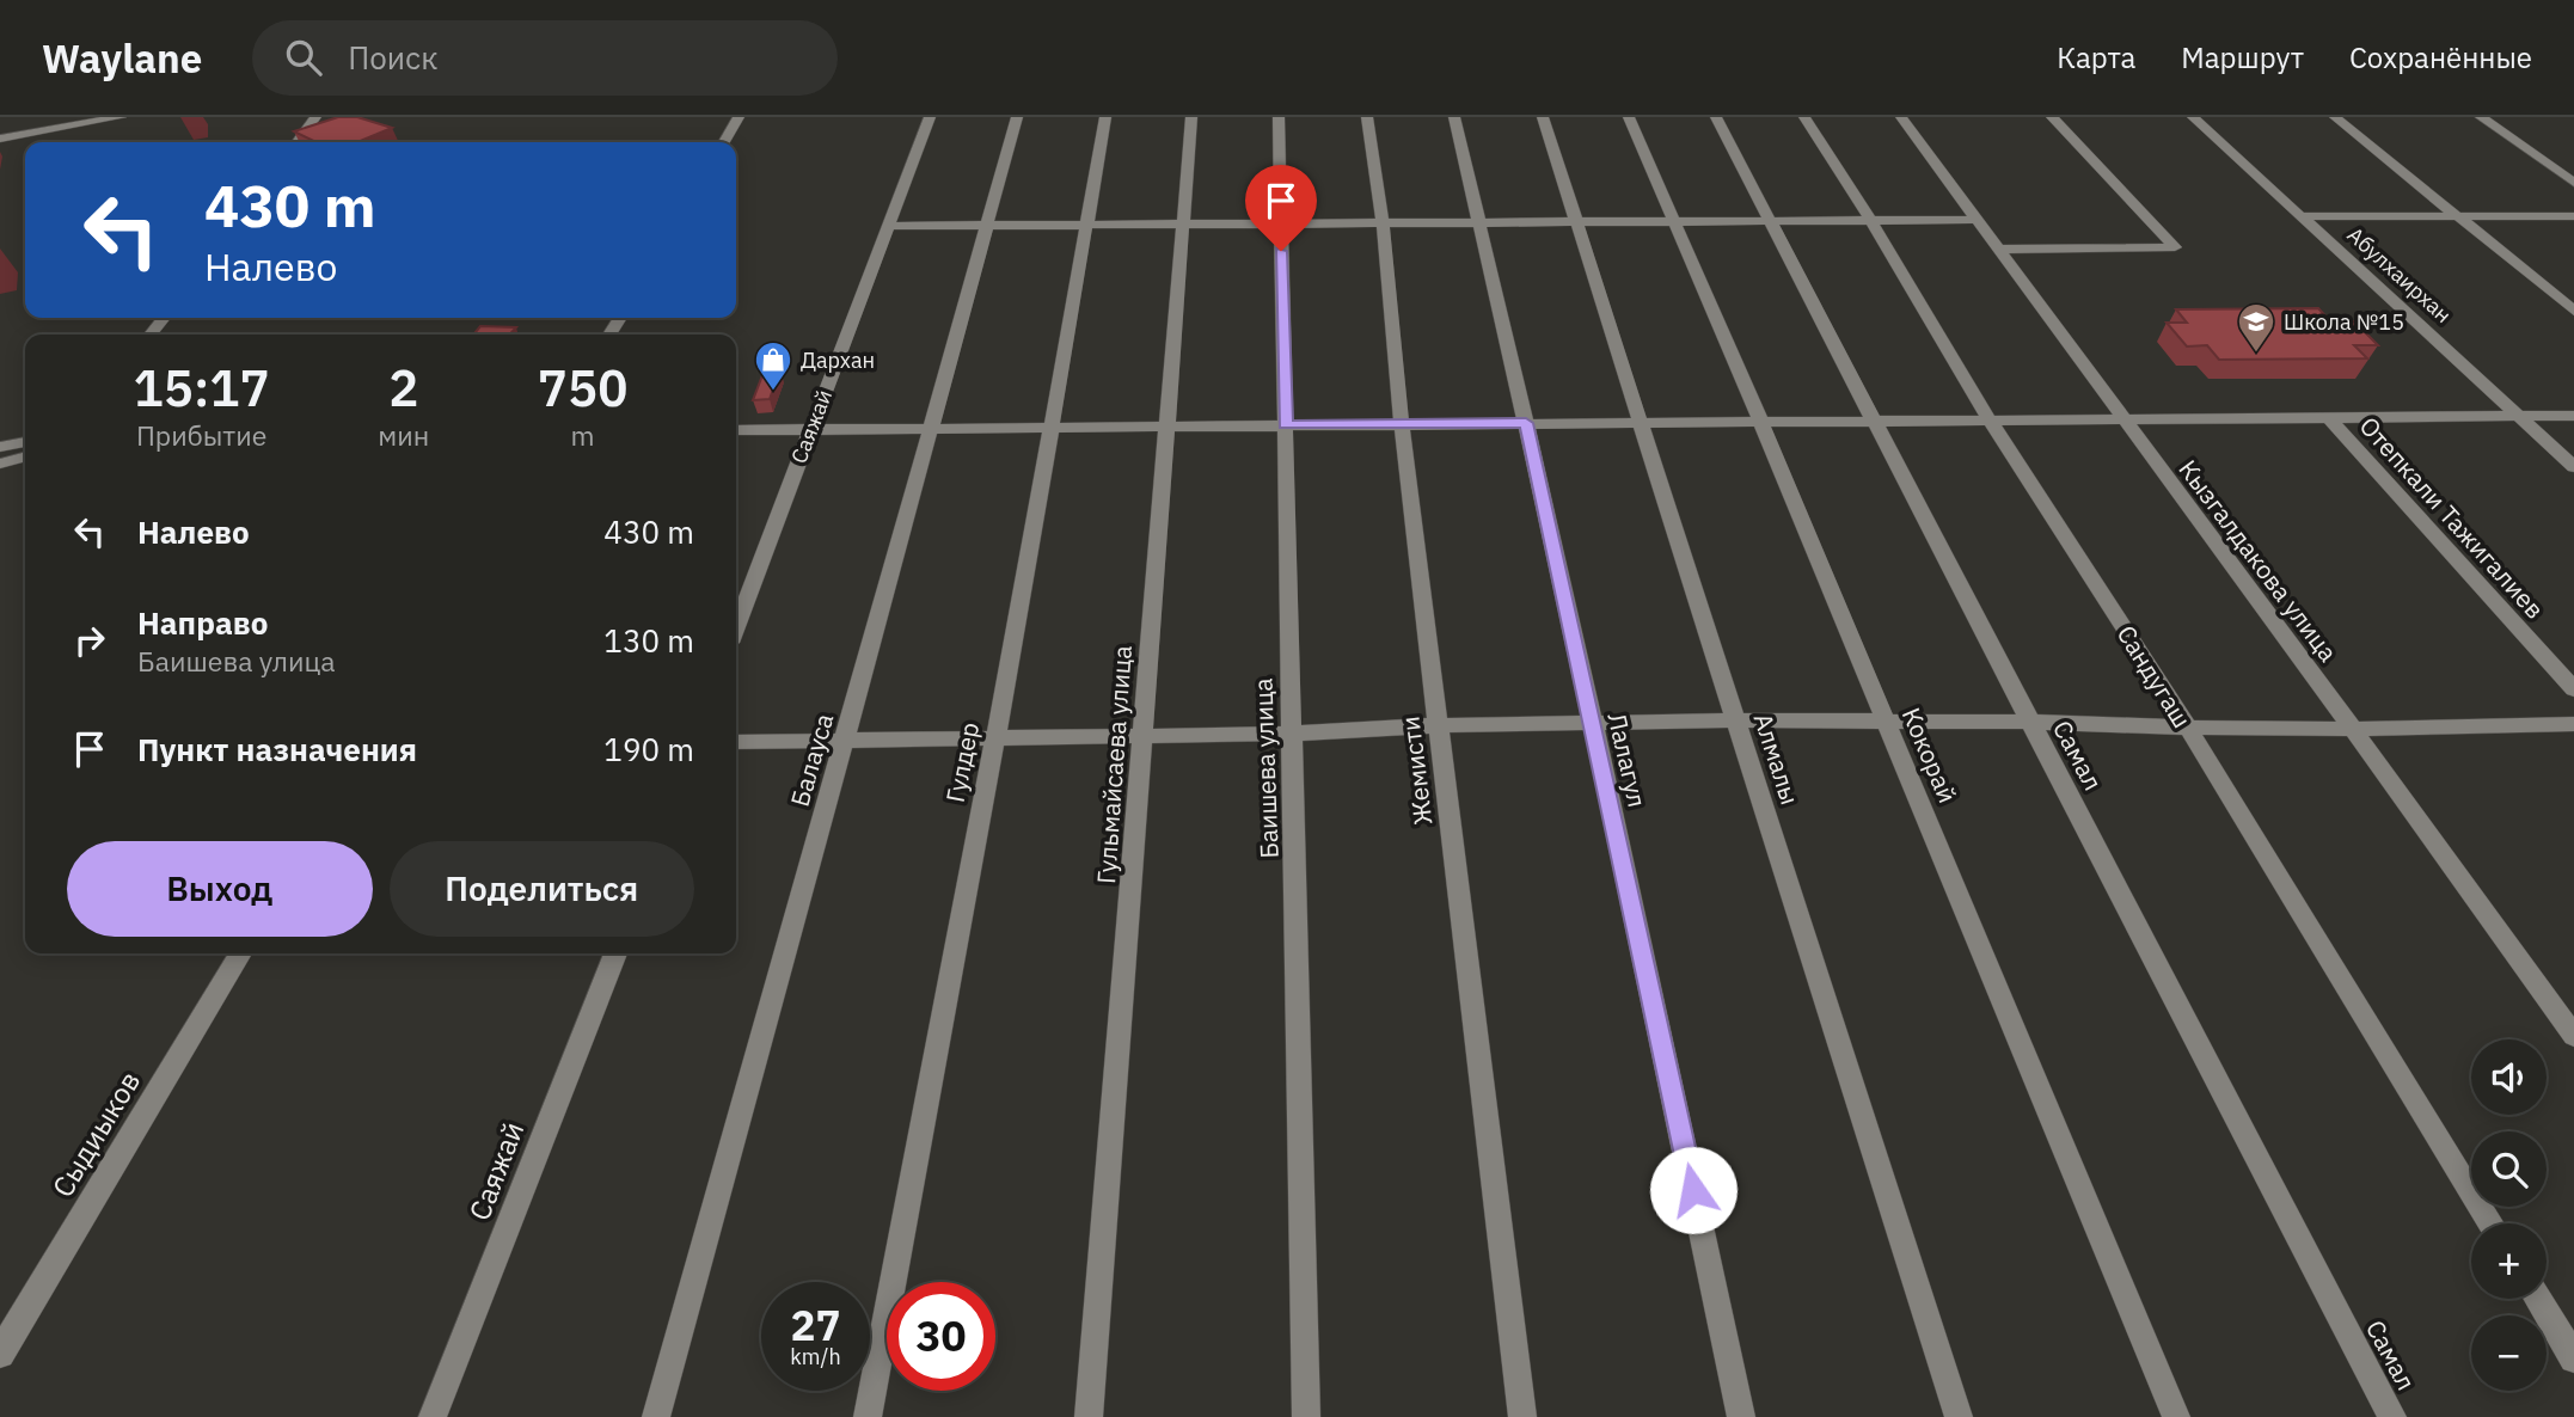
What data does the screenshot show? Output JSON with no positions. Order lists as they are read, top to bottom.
{
  "streets": {
    "street": [
      "Абулхаирхан",
      "Саяжай",
      "Отепкали Тажигалиев",
      "Кызгалдакова улица",
      "Сандугаш",
      "Кокорай",
      "Самал",
      "Алмалы",
      "Балауса",
      "Лалагул",
      "Гулдер",
      "Гульмайсаева улица",
      "Баишева улица",
      "Жемисти",
      "Сыдиыков"
    ]
  },
  "places": {
    "school or university": ["Школа №15"],
    "shop": ["Дархан"]
  },
  "page": {
    "header": "Waylane",
    "search": "Поиск",
    "nav": ["Карта", "Маршрут", "Сохранённые"],
    "turn": ["430 m", "Налево"],
    "eta": [
      "15:17",
      "Прибытие",
      "2",
      "мин",
      "750",
      "m"
    ],
    "list": [
      {
        "name": "Налево",
        "value": "430 m"
      },
      {
        "name": "Направо",
        "note": "Баишева улица",
        "value": "130 m"
      },
      {
        "name": "Пункт назначения",
        "value": "190 m"
      }
    ],
    "buttons": ["Выход", "Поделиться"],
    "map_buttons": ["+", "−"],
    "speed": "27 km/h",
    "limit": "30"
  }
}
